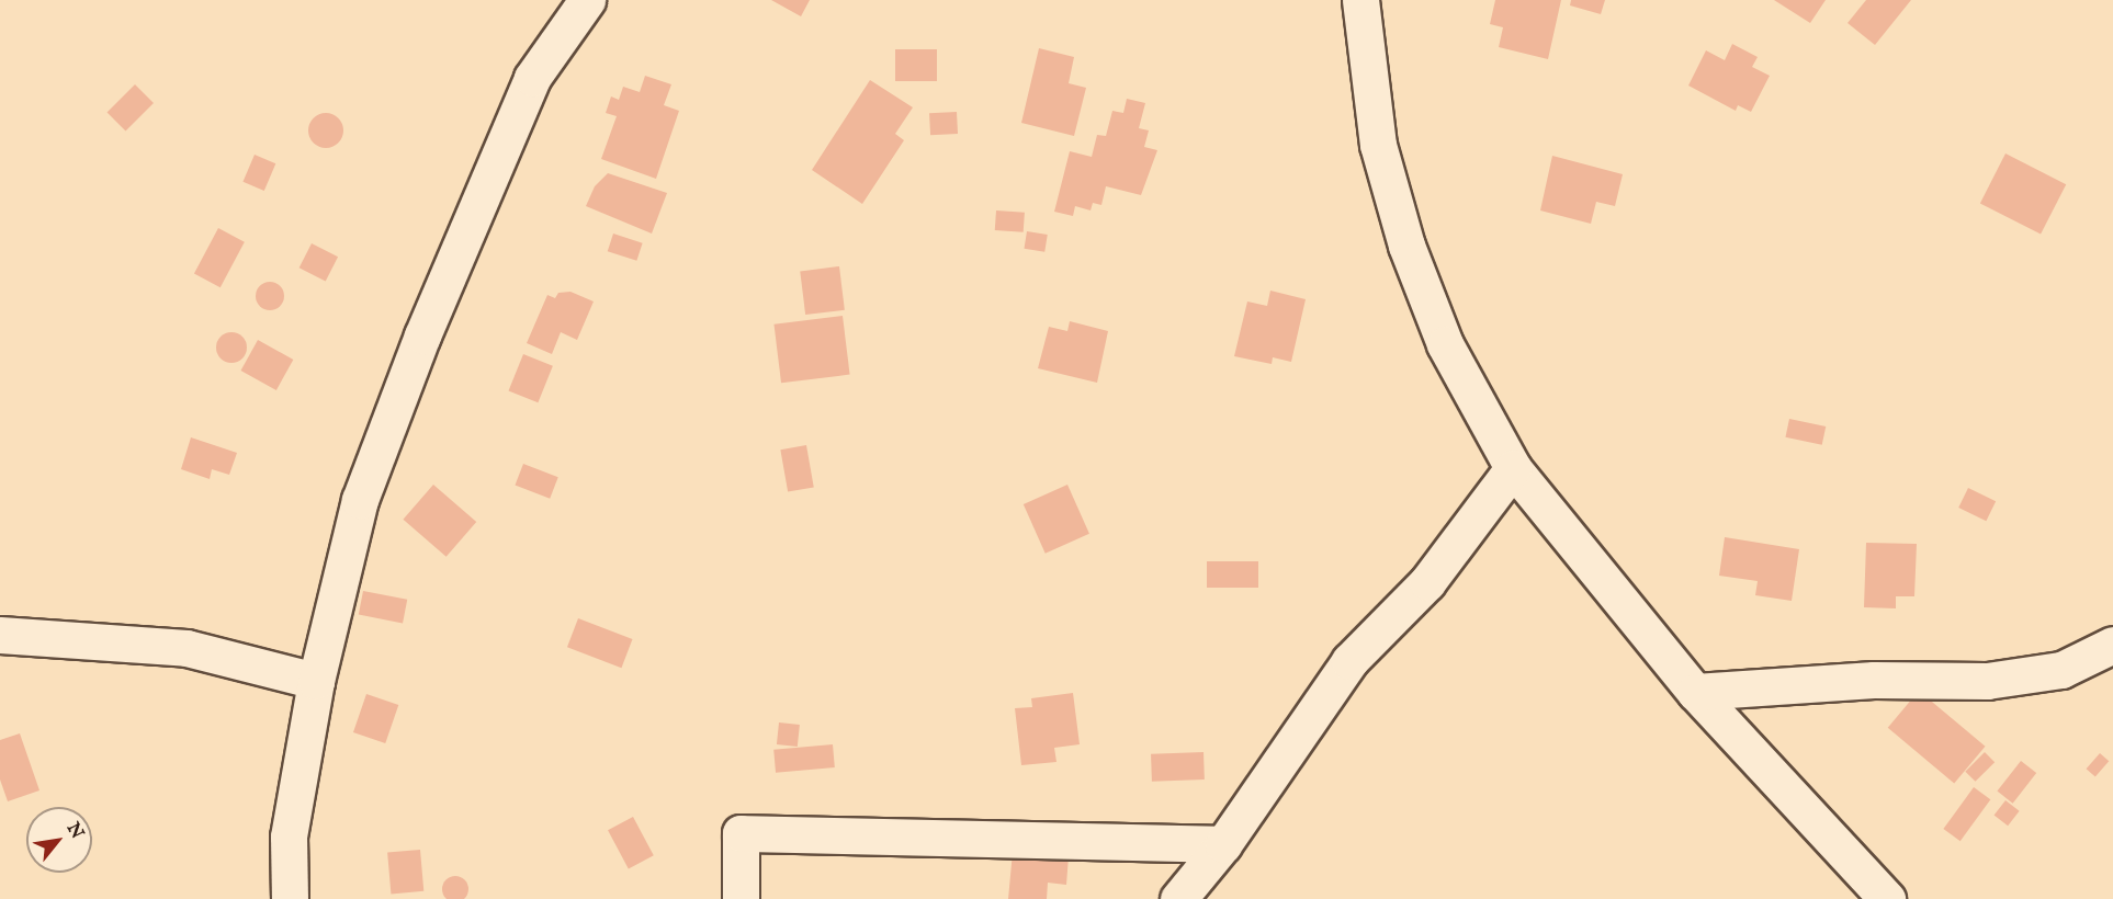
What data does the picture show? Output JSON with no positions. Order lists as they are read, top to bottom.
{
  "north": "top right"
}
